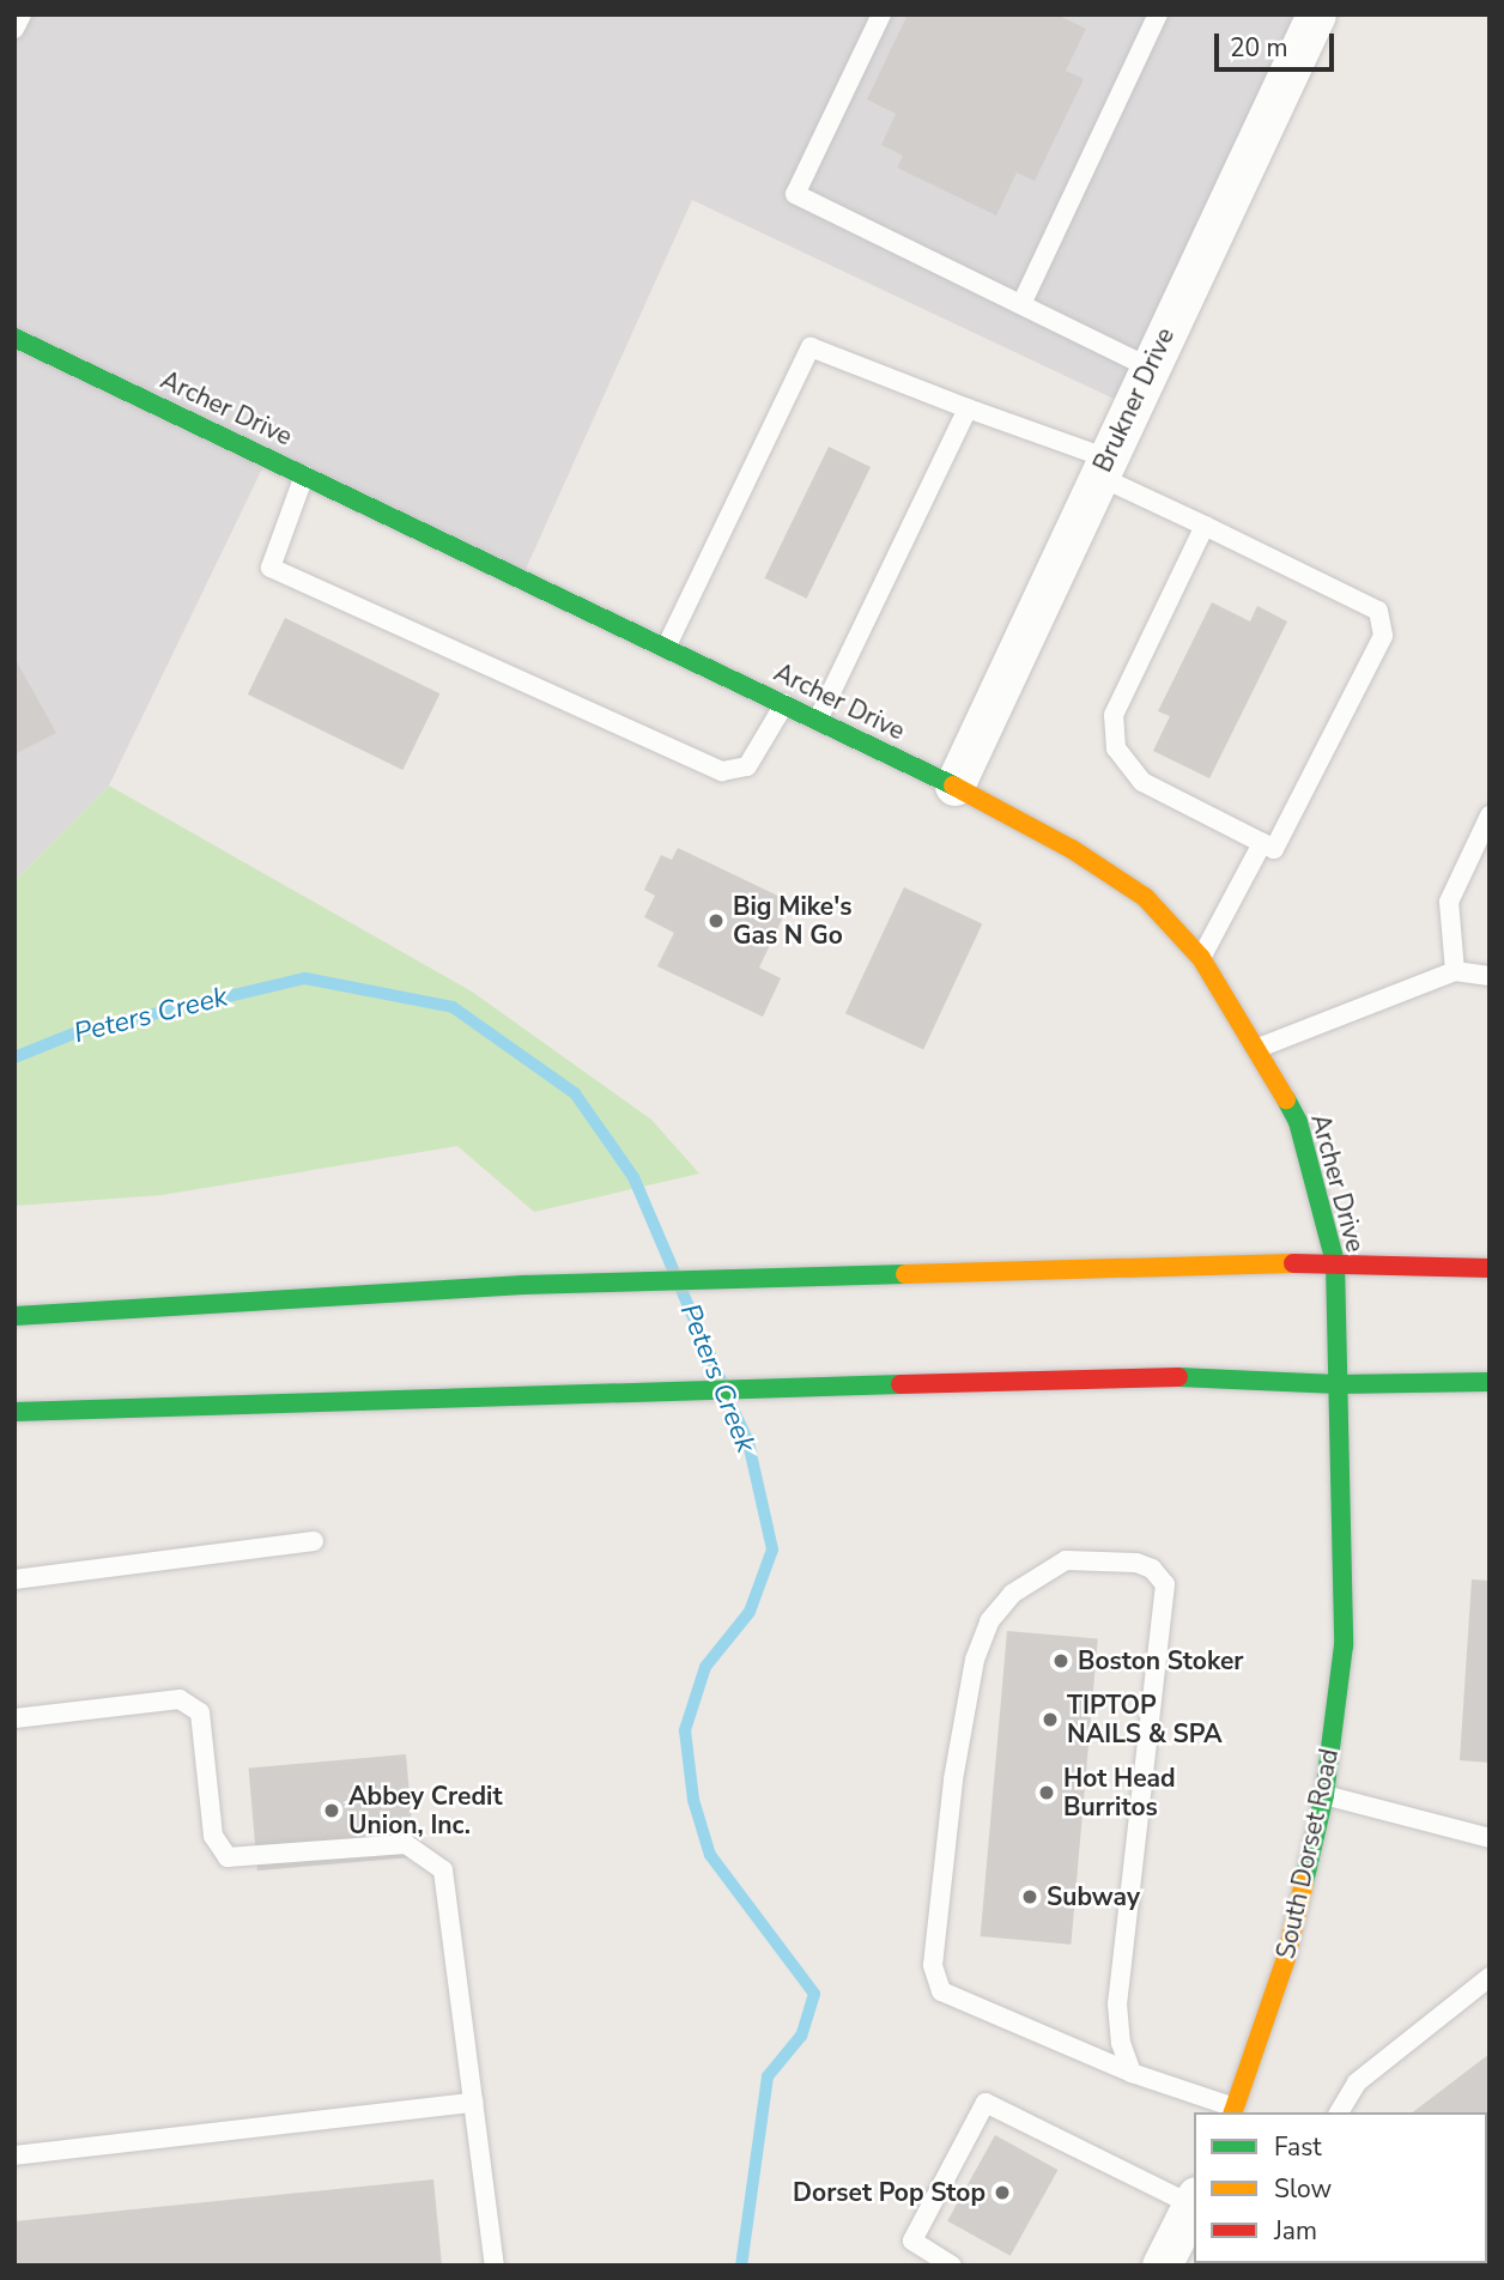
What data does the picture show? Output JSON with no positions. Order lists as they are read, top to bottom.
{
  "streets": {
    "main road": ["Archer Drive", "South Dorset Road"],
    "street": ["Brukner Drive"]
  },
  "crossings": [
    ["Brukner Drive", "Archer Drive"],
    ["Archer Drive", "South Dorset Road"]
  ],
  "water": ["Peters Creek"],
  "places": [
    "Big Mike's Gas N Go",
    "Boston Stoker",
    "TIPTOP NAILS & SPA",
    "Hot Head Burritos",
    "Abbey Credit Union, Inc.",
    "Subway",
    "Dorset Pop Stop"
  ],
  "legend": ["Fast", "Slow", "Jam"],
  "scale_bar": "20 m"
}
